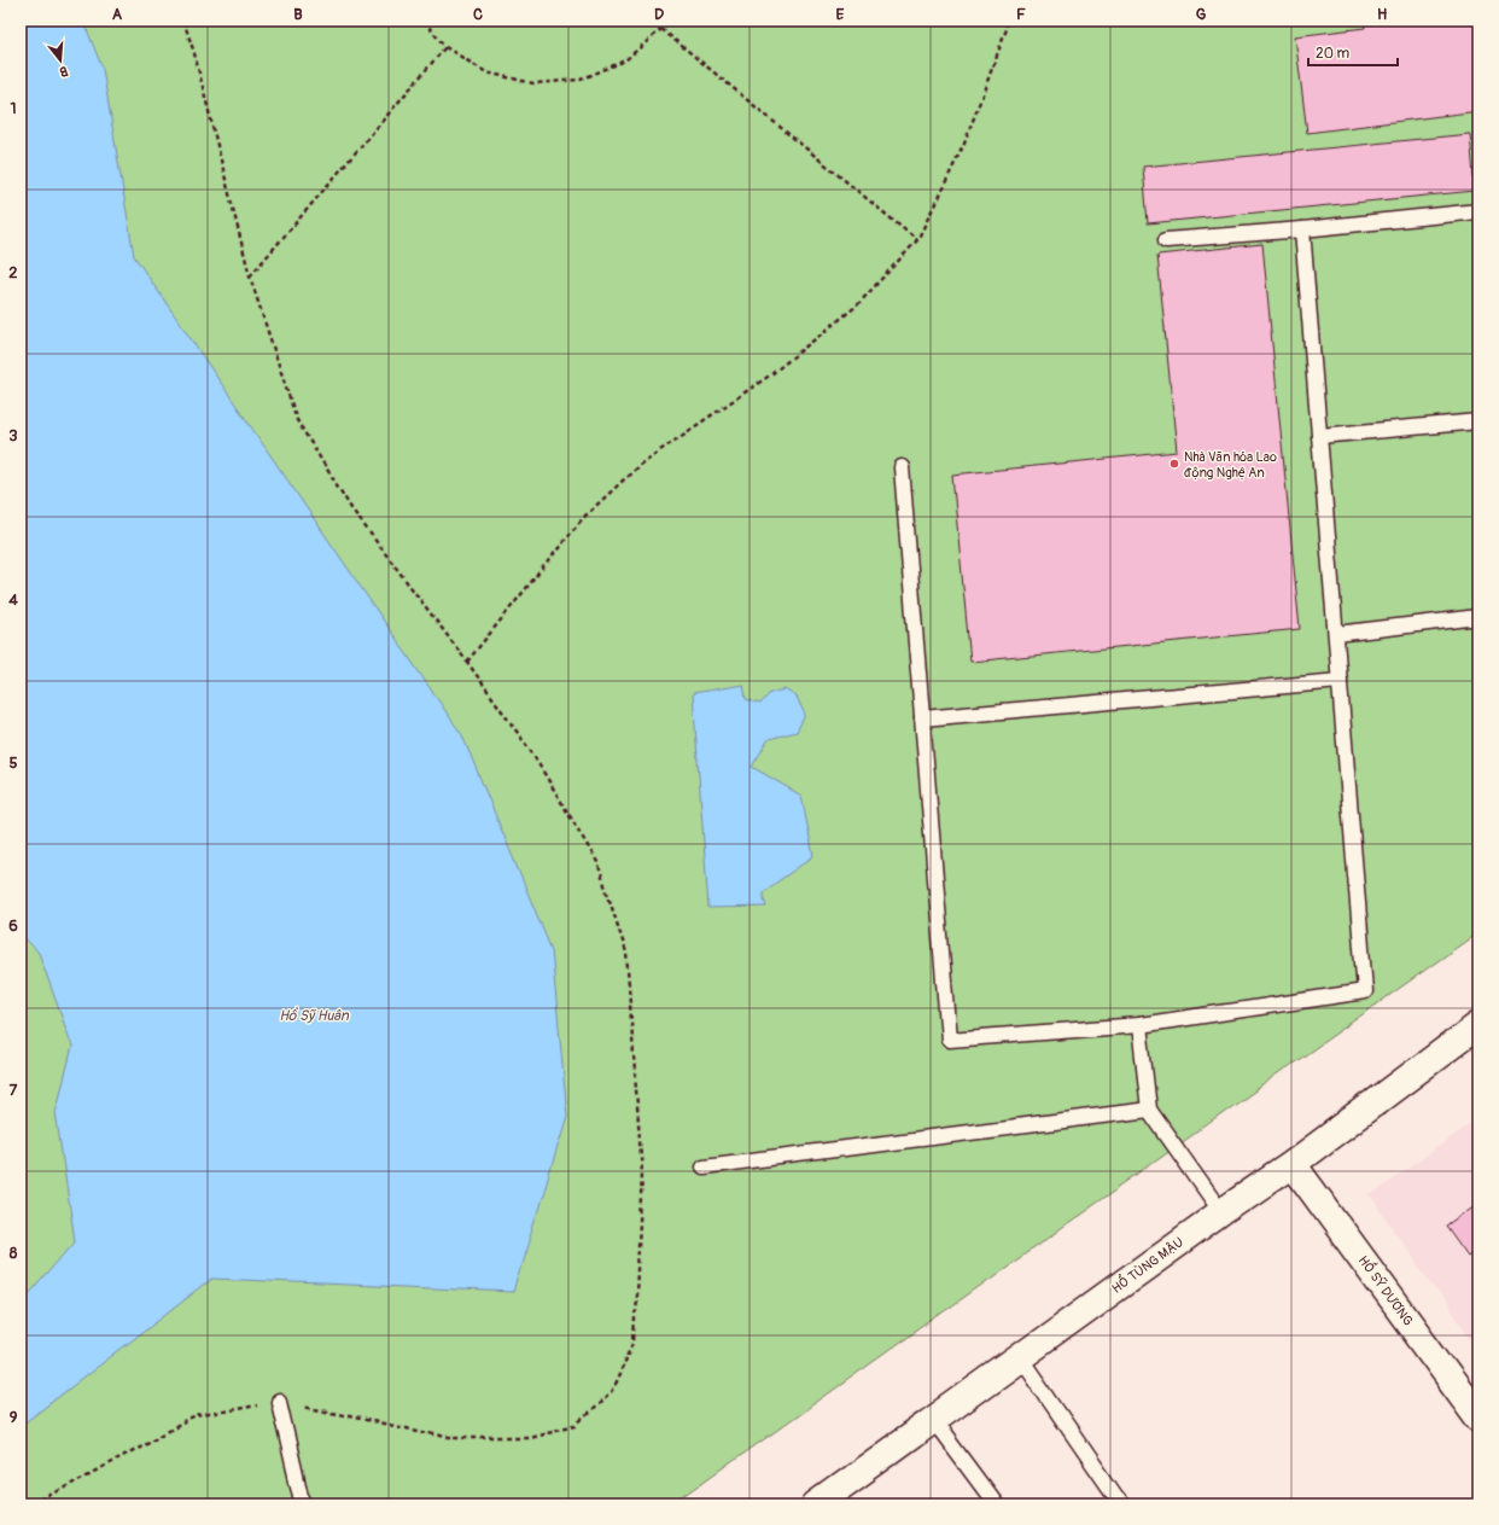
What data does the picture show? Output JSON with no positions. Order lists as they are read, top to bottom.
{
  "streets": {
    "main road": ["HỒ TÙNG MẬU", "HỒ SỸ DƯƠNG"]
  },
  "crossings": [
    ["HỒ TÙNG MẬU", "HỒ SỸ DƯƠNG"]
  ],
  "water": ["Hồ Sỹ Huân"],
  "places": ["Nhà Văn hóa Lao động Nghệ An"],
  "scale_bar": "20 m",
  "north": "bottom",
  "grid": {
    "columns": [
      "A",
      "B",
      "C",
      "D",
      "E",
      "F",
      "G",
      "H"
    ],
    "rows": [
      "1",
      "2",
      "3",
      "4",
      "5",
      "6",
      "7",
      "8",
      "9"
    ]
  }
}
